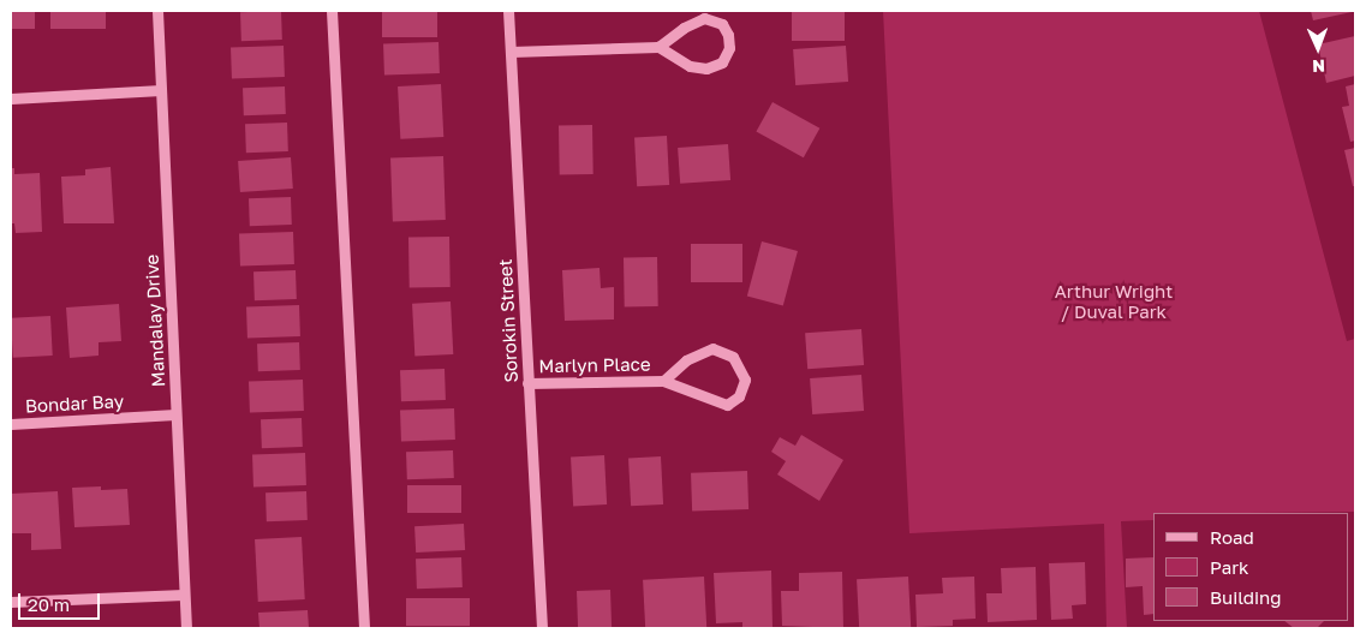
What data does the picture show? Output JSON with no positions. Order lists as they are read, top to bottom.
{
  "streets": {
    "street": [
      "Mandalay Drive",
      "Sorokin Street",
      "Marlyn Place",
      "Bondar Bay"
    ]
  },
  "crossings": [
    ["Mandalay Drive", "Bondar Bay"],
    ["Sorokin Street", "Marlyn Place"]
  ],
  "parks": ["Arthur Wright / Duval Park"],
  "legend": ["Road", "Park", "Building"],
  "scale_bar": "20 m",
  "north": "bottom"
}
